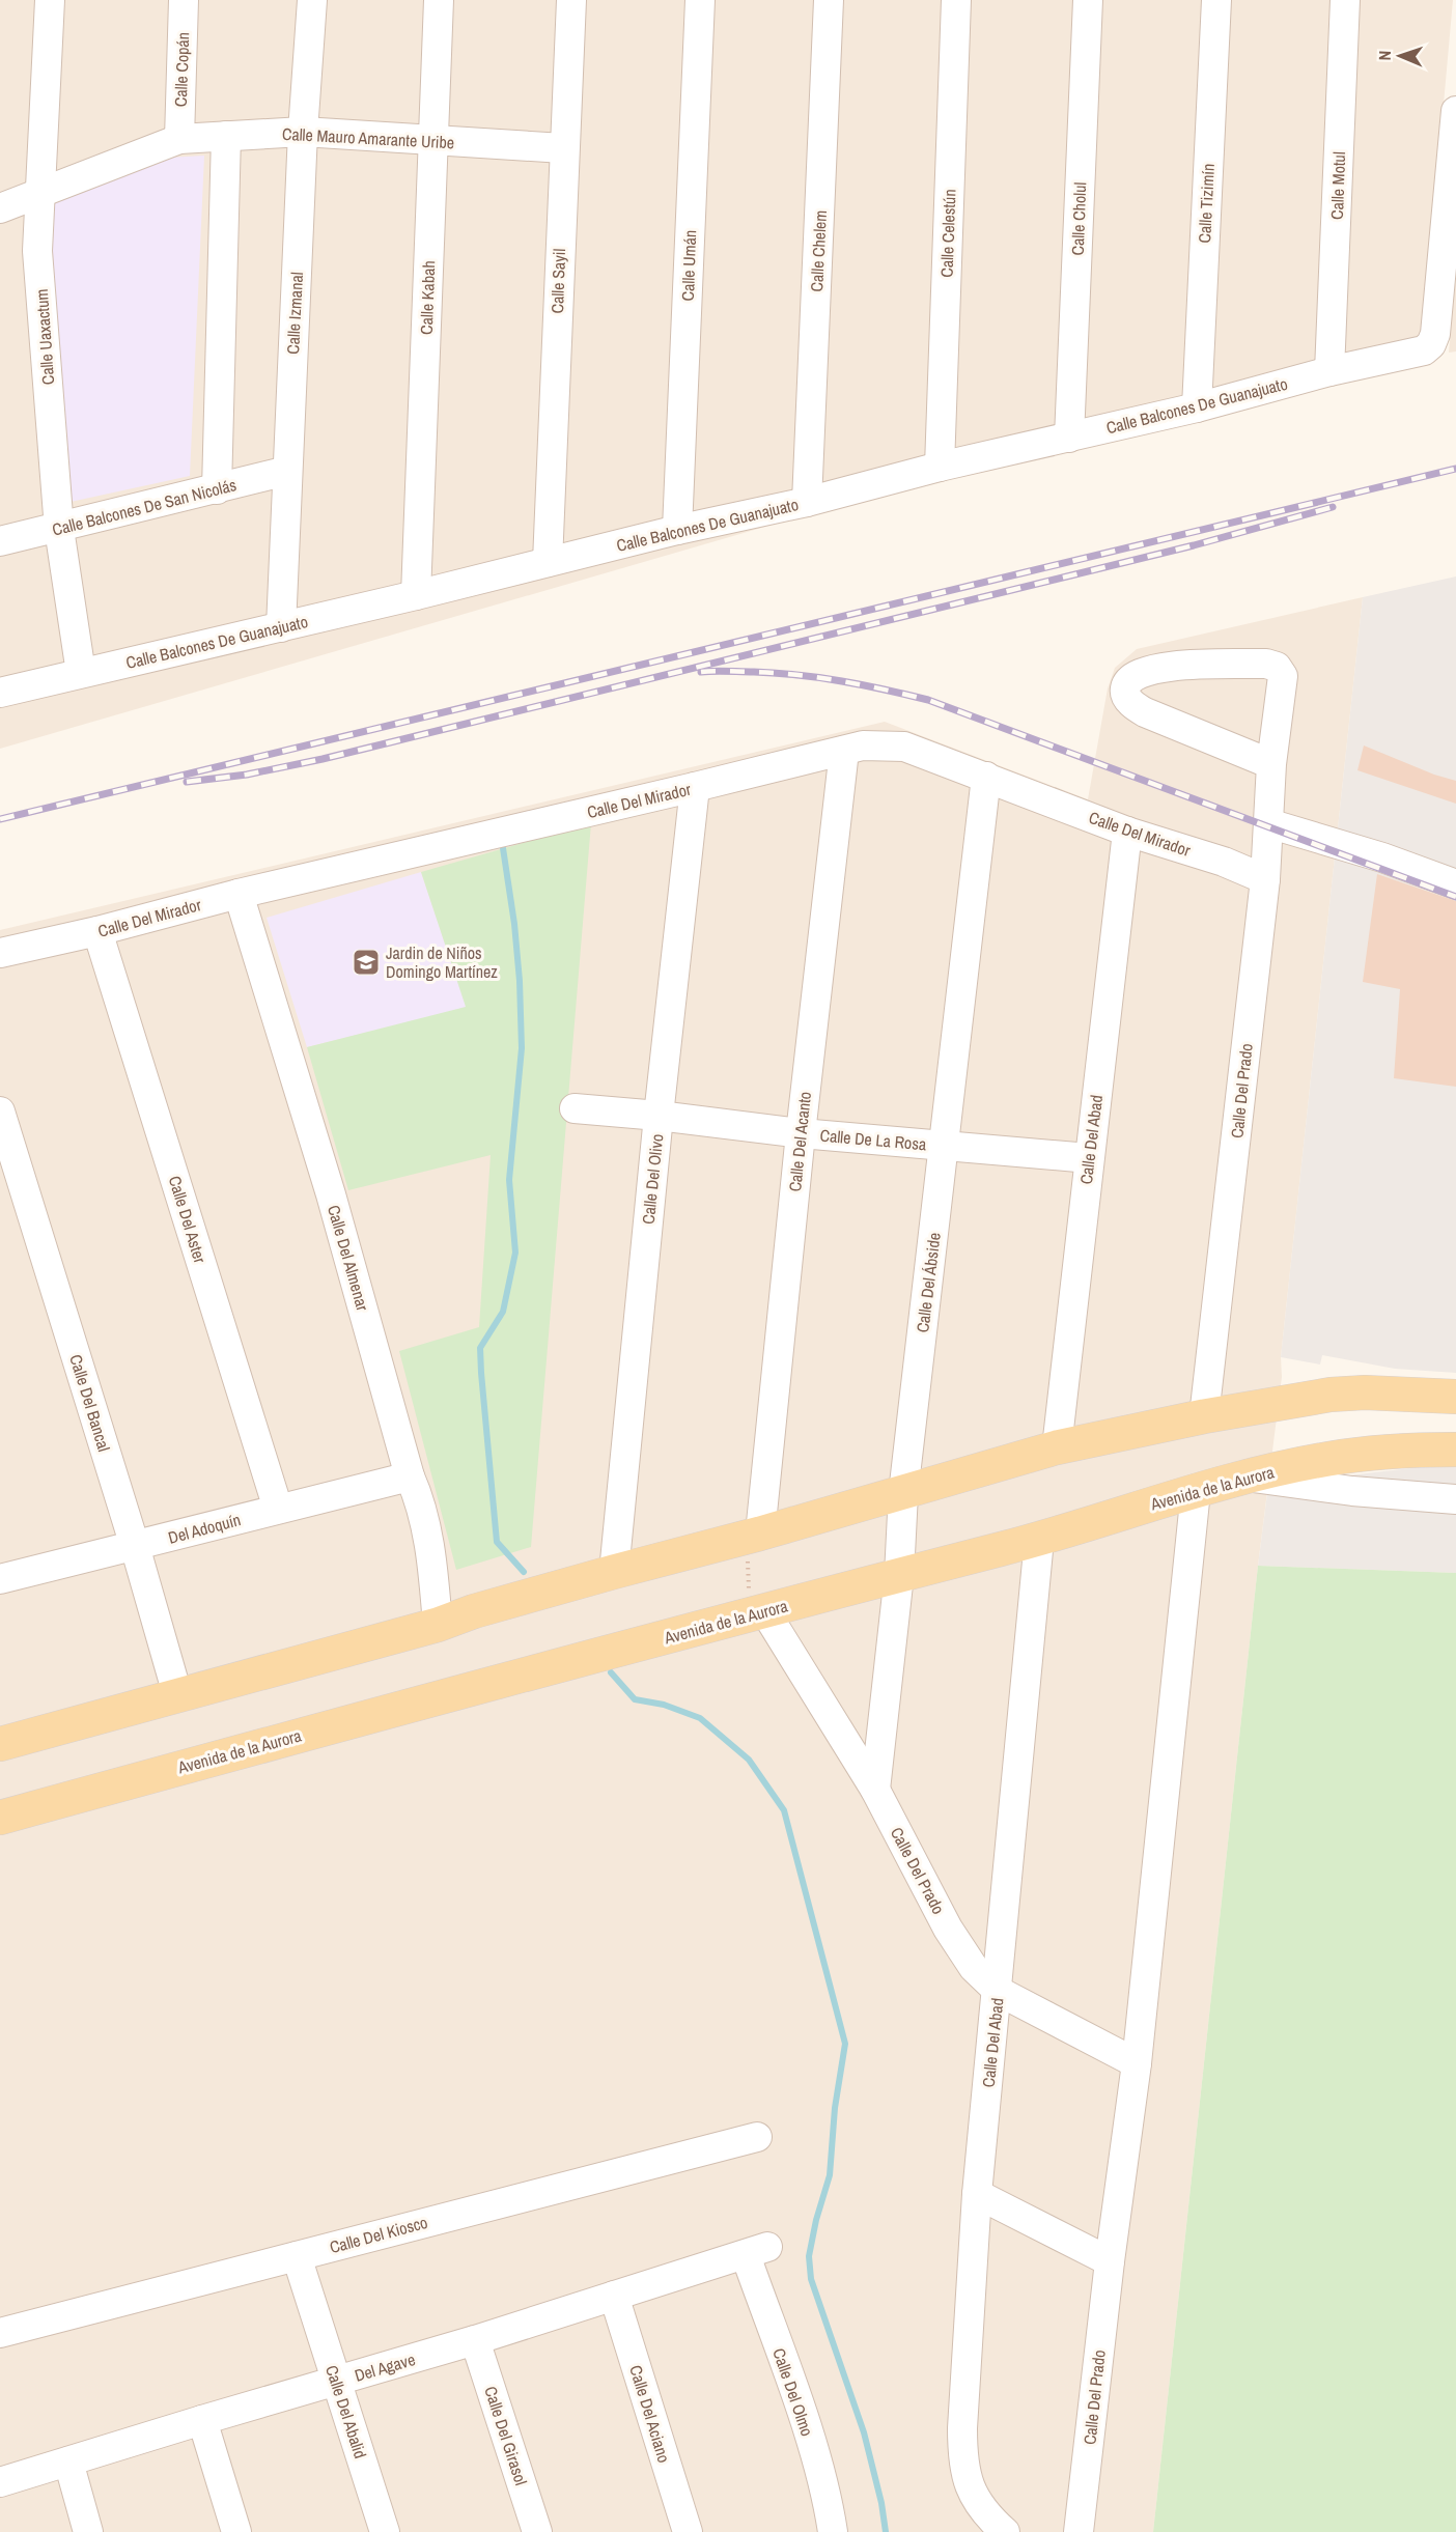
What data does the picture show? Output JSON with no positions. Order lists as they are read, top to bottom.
{
  "streets": {
    "main road": ["Avenida de la Aurora"],
    "street": [
      "Calle Copán",
      "Calle Mauro Amarante Uribe",
      "Calle Motul",
      "Calle Tizimín",
      "Calle Cholul",
      "Calle Celestún",
      "Calle Chelem",
      "Calle Umán",
      "Calle Sayil",
      "Calle Kabah",
      "Calle Izmanal",
      "Calle Uaxactum",
      "Calle Balcones De Guanajuato",
      "Calle Balcones De San Nicolás",
      "Calle Del Mirador",
      "Calle Del Prado",
      "Calle De La Rosa",
      "Calle Del Abad",
      "Calle Del Acanto",
      "Calle Del Olivo",
      "Calle Del Aster",
      "Calle Del Almenar",
      "Calle Del Ábside",
      "Calle Del Bancal",
      "Del Adoquín",
      "Calle Del Kiosco",
      "Del Agave",
      "Calle Del Olmo",
      "Calle Del Abalid",
      "Calle Del Aciano",
      "Calle Del Girasol"
    ]
  },
  "crossings": [
    ["Calle Copán", "Calle Mauro Amarante Uribe"],
    ["Calle Mauro Amarante Uribe", "Calle Sayil"],
    ["Calle Mauro Amarante Uribe", "Calle Kabah"],
    ["Calle Mauro Amarante Uribe", "Calle Izmanal"],
    ["Calle Mauro Amarante Uribe", "Calle Uaxactum"],
    ["Calle Motul", "Calle Balcones De Guanajuato"],
    ["Calle Tizimín", "Calle Balcones De Guanajuato"],
    ["Calle Cholul", "Calle Balcones De Guanajuato"],
    ["Calle Celestún", "Calle Balcones De Guanajuato"],
    ["Calle Chelem", "Calle Balcones De Guanajuato"],
    ["Calle Umán", "Calle Balcones De Guanajuato"],
    ["Calle Sayil", "Calle Balcones De Guanajuato"],
    ["Calle Kabah", "Calle Balcones De Guanajuato"],
    ["Calle Izmanal", "Calle Balcones De Guanajuato"],
    ["Calle Izmanal", "Calle Balcones De San Nicolás"],
    ["Calle Uaxactum", "Calle Balcones De Guanajuato"],
    ["Calle Uaxactum", "Calle Balcones De San Nicolás"],
    ["Calle Del Mirador", "Calle Del Prado"],
    ["Calle Del Mirador", "Calle Del Abad"],
    ["Calle Del Mirador", "Calle Del Acanto"],
    ["Calle Del Mirador", "Calle Del Olivo"],
    ["Calle Del Mirador", "Calle Del Aster"],
    ["Calle Del Mirador", "Calle Del Almenar"],
    ["Calle Del Mirador", "Calle Del Ábside"],
    ["Calle Del Prado", "Calle Del Abad"],
    ["Calle Del Prado", "Calle Del Ábside"],
    ["Calle Del Prado", "Avenida de la Aurora"],
    ["Calle De La Rosa", "Calle Del Abad"],
    ["Calle De La Rosa", "Calle Del Acanto"],
    ["Calle De La Rosa", "Calle Del Olivo"],
    ["Calle De La Rosa", "Calle Del Ábside"],
    ["Calle Del Abad", "Avenida de la Aurora"],
    ["Calle Del Aster", "Del Adoquín"],
    ["Calle Del Almenar", "Del Adoquín"],
    ["Calle Del Ábside", "Avenida de la Aurora"],
    ["Calle Del Bancal", "Del Adoquín"],
    ["Calle Del Kiosco", "Calle Del Abalid"],
    ["Del Agave", "Calle Del Olmo"],
    ["Del Agave", "Calle Del Abalid"],
    ["Del Agave", "Calle Del Aciano"],
    ["Del Agave", "Calle Del Girasol"]
  ],
  "places": {
    "school or university": ["Jardin de Niños Domingo Martínez"]
  },
  "north": "left"
}
